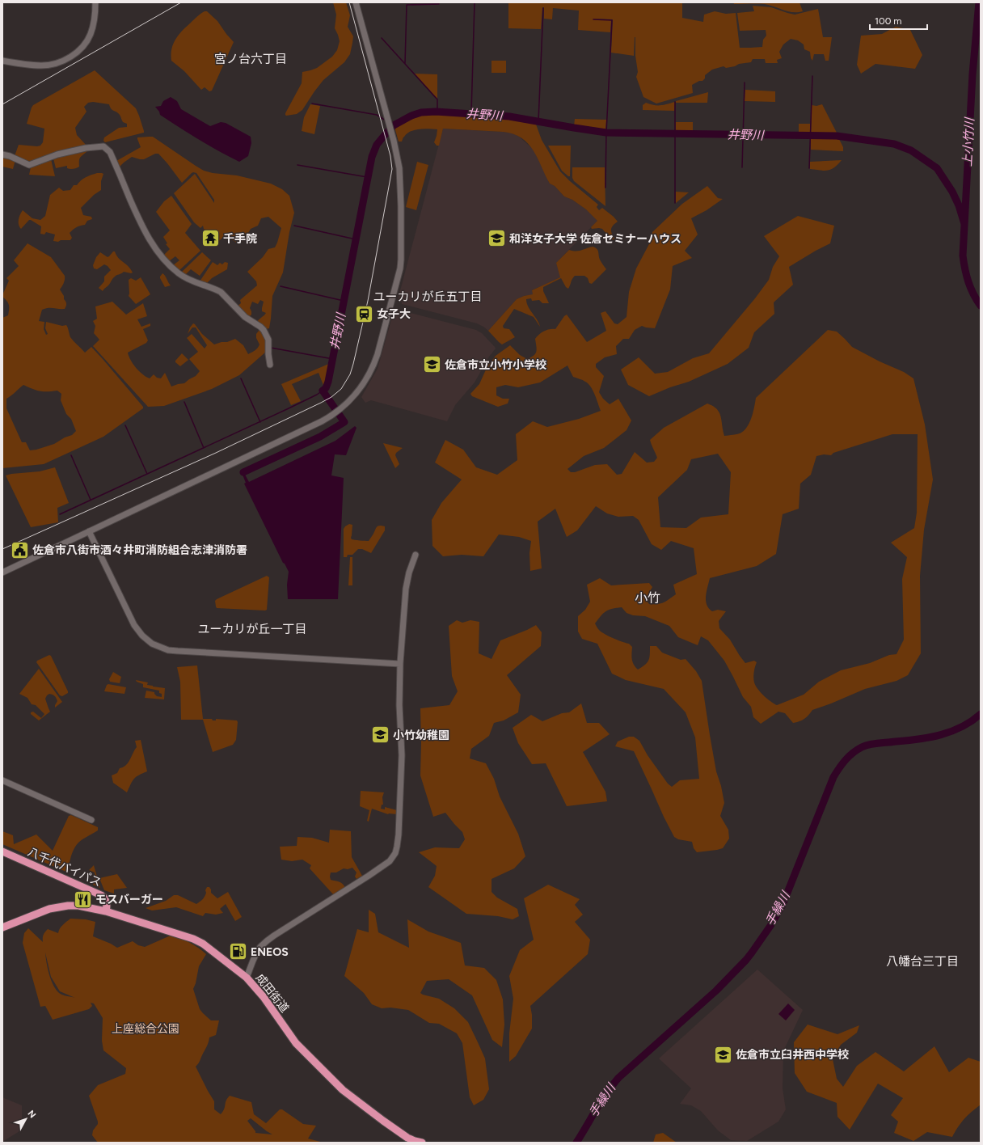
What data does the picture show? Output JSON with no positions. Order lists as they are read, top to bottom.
{
  "streets": {
    "highway": ["八千代バイパス", "成田街道"]
  },
  "crossings": [
    ["八千代バイパス", "成田街道"]
  ],
  "districts": [
    "宮ノ台六丁目",
    "ユーカリが丘五丁目",
    "小竹",
    "ユーカリが丘一丁目",
    "八幡台三丁目"
  ],
  "water": ["井野川", "上小竹川", "手繰川"],
  "parks": ["上座総合公園"],
  "places": {
    "temple": ["千手院"],
    "school or university": [
      "和洋女子大学 佐倉セミナーハウス",
      "佐倉市立小竹小学校",
      "小竹幼稚園",
      "佐倉市立臼井西中学校"
    ],
    "station": ["女子大"],
    "public building": ["佐倉市八街市酒々井町消防組合志津消防署"],
    "restaurant": ["モスバーガー"],
    "fuel station": ["ENEOS"]
  },
  "scale_bar": "100 m",
  "north": "top right"
}
